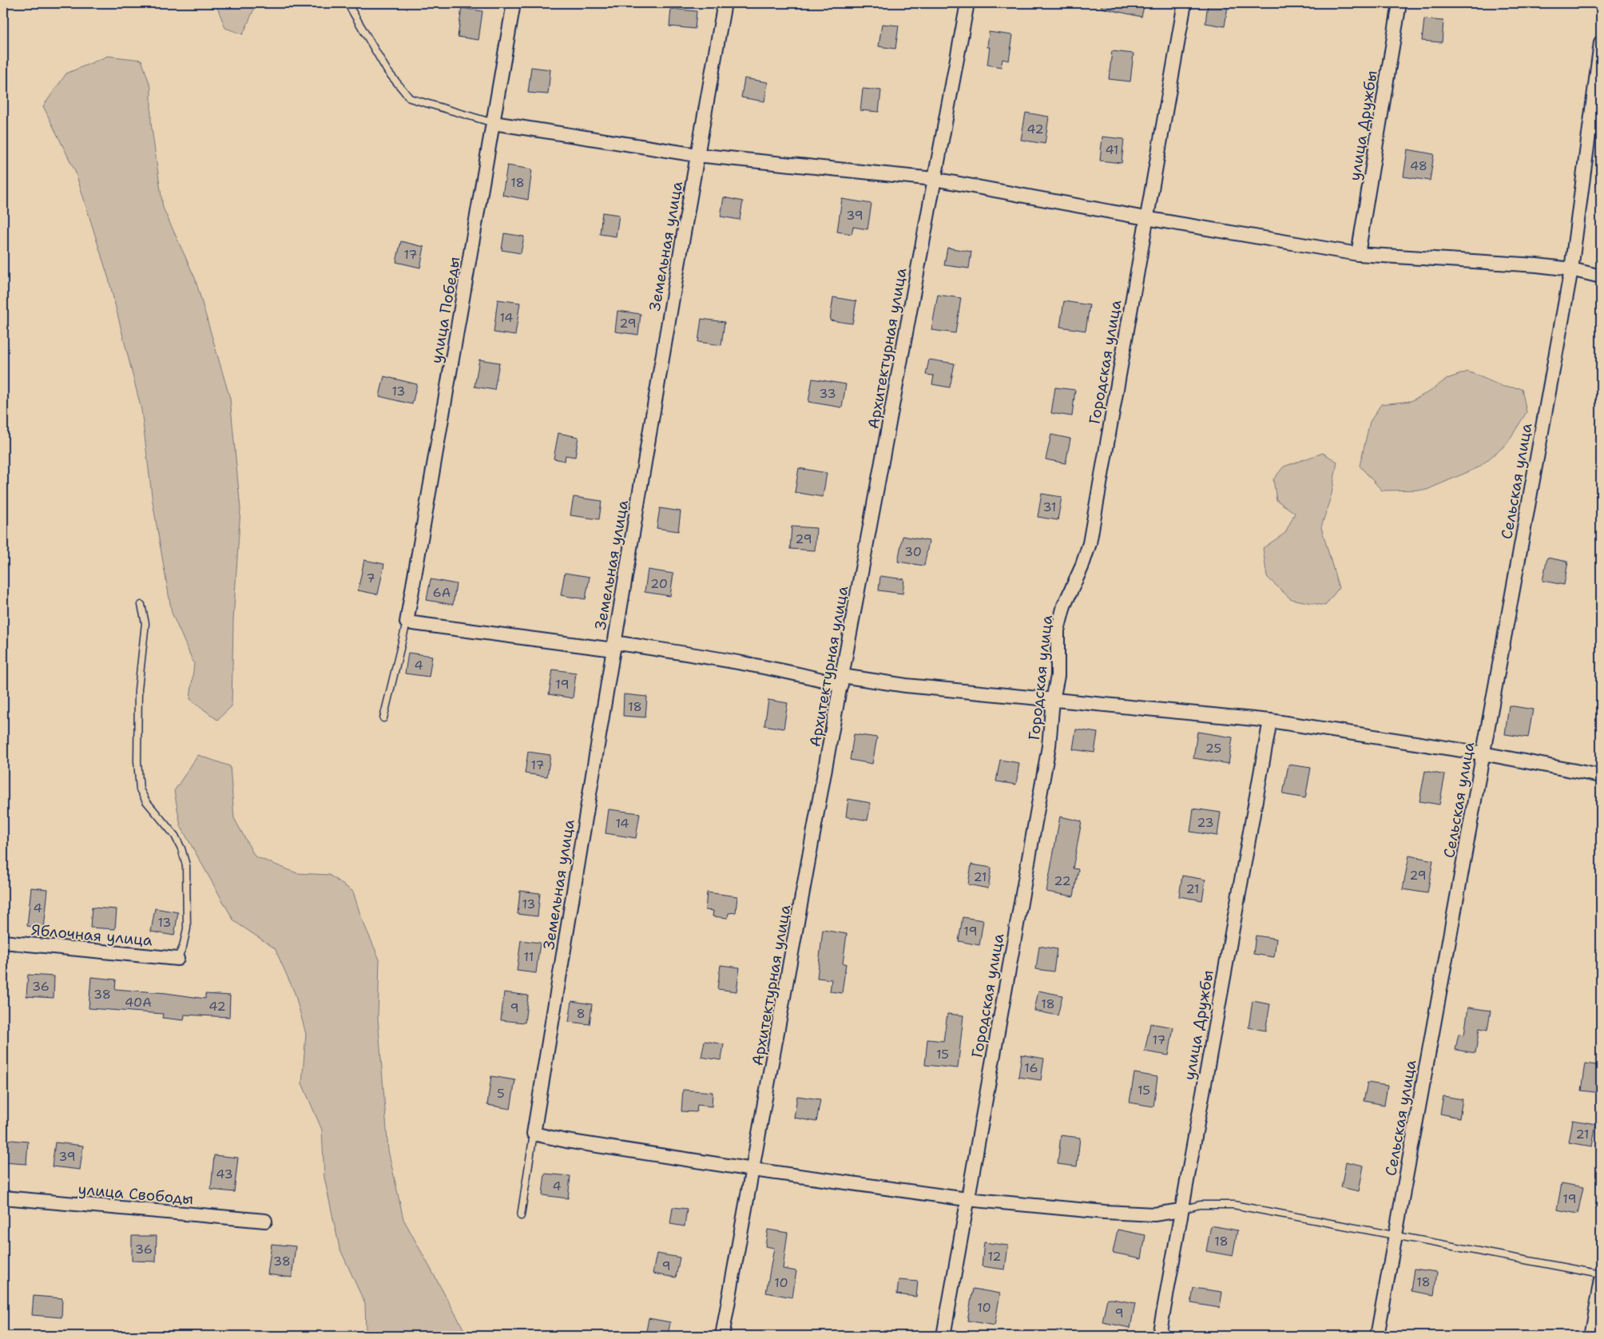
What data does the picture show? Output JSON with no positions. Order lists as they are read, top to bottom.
{
  "streets": {
    "street": [
      "улица Дружбы",
      "Земельная улица",
      "улица Победы",
      "Архитектурная улица",
      "Городская улица",
      "Сельская улица",
      "Яблочная улица",
      "улица Свободы"
    ]
  },
  "house_numbers": [
    "42",
    "41",
    "48",
    "18",
    "39",
    "17",
    "14",
    "29",
    "13",
    "33",
    "31",
    "29",
    "30",
    "7",
    "20",
    "6А",
    "4",
    "19",
    "18",
    "25",
    "17",
    "23",
    "14",
    "29",
    "21",
    "22",
    "21",
    "13",
    "4",
    "13",
    "19",
    "11",
    "36",
    "38",
    "40А",
    "18",
    "42",
    "9",
    "8",
    "17",
    "15",
    "16",
    "15",
    "5",
    "21",
    "39",
    "43",
    "4",
    "19",
    "18",
    "36",
    "12",
    "38",
    "9",
    "18",
    "10",
    "10",
    "9"
  ]
}
